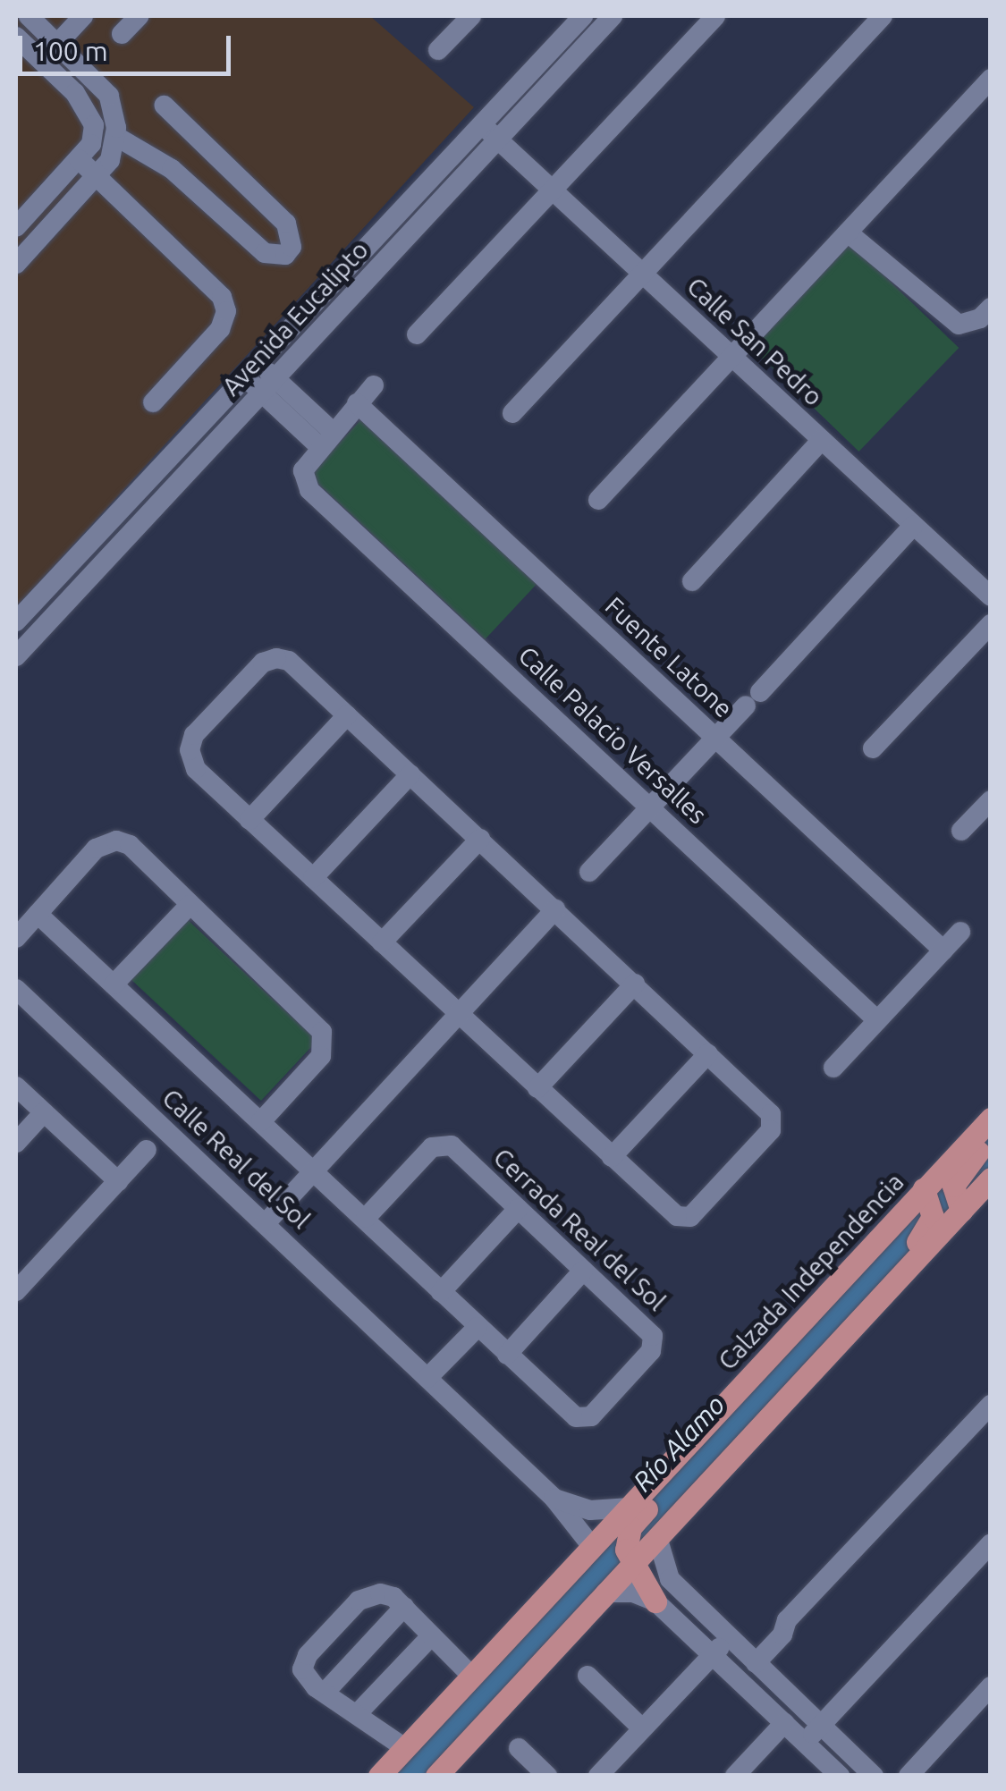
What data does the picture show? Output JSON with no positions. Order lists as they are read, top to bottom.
{
  "streets": {
    "main road": ["Calzada Independencia"],
    "street": [
      "Avenida Eucalipto",
      "Calle San Pedro",
      "Fuente Latone",
      "Calle Palacio Versalles",
      "Calle Real del Sol",
      "Cerrada Real del Sol"
    ]
  },
  "crossings": [
    ["Avenida Eucalipto", "Calle San Pedro"],
    ["Calle Real del Sol", "Calzada Independencia"]
  ],
  "water": ["Río Alamo"],
  "scale_bar": "100 m"
}
